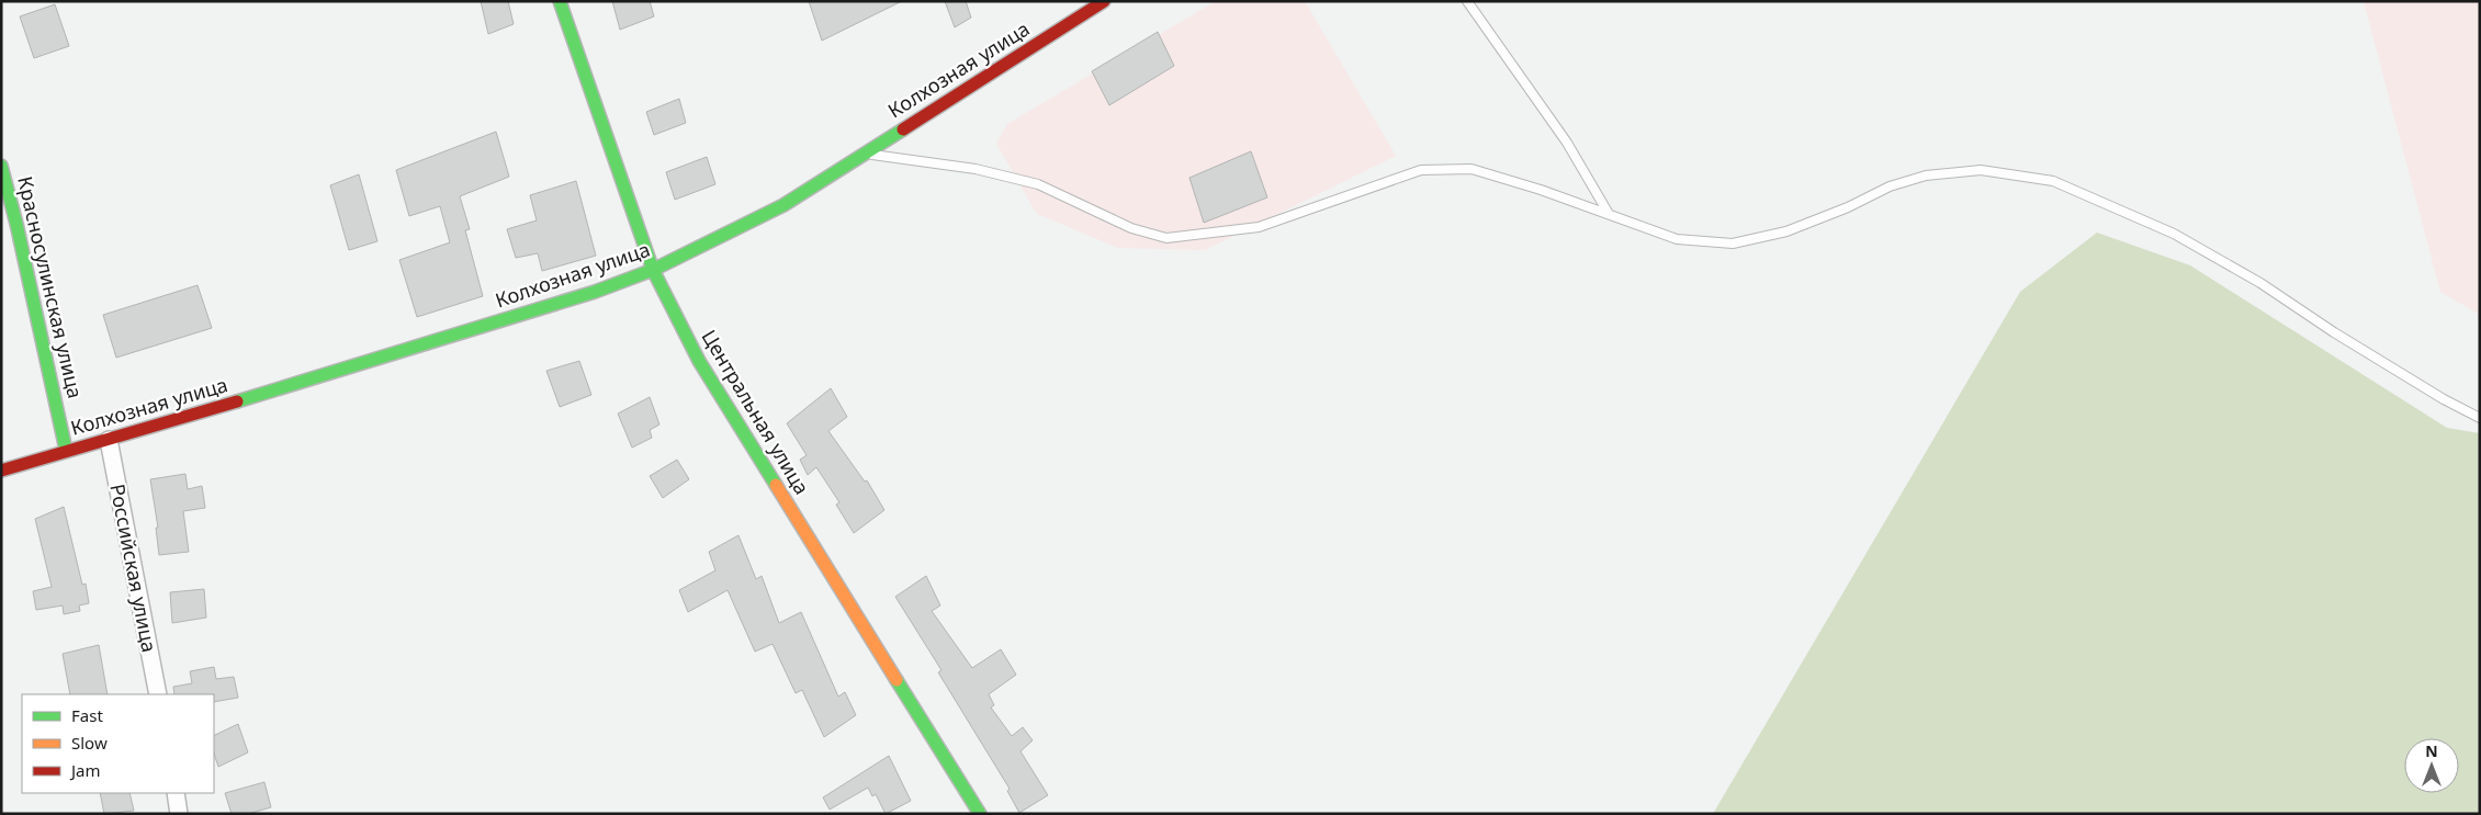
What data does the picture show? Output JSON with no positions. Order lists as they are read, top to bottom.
{
  "streets": {
    "street": [
      "Колхозная улица",
      "Красносулинская улица",
      "Центральная улица",
      "Российская улица"
    ]
  },
  "crossings": [
    ["Колхозная улица", "Красносулинская улица"],
    ["Колхозная улица", "Центральная улица"],
    ["Колхозная улица", "Российская улица"]
  ],
  "legend": ["Fast", "Slow", "Jam"],
  "north": "top"
}
